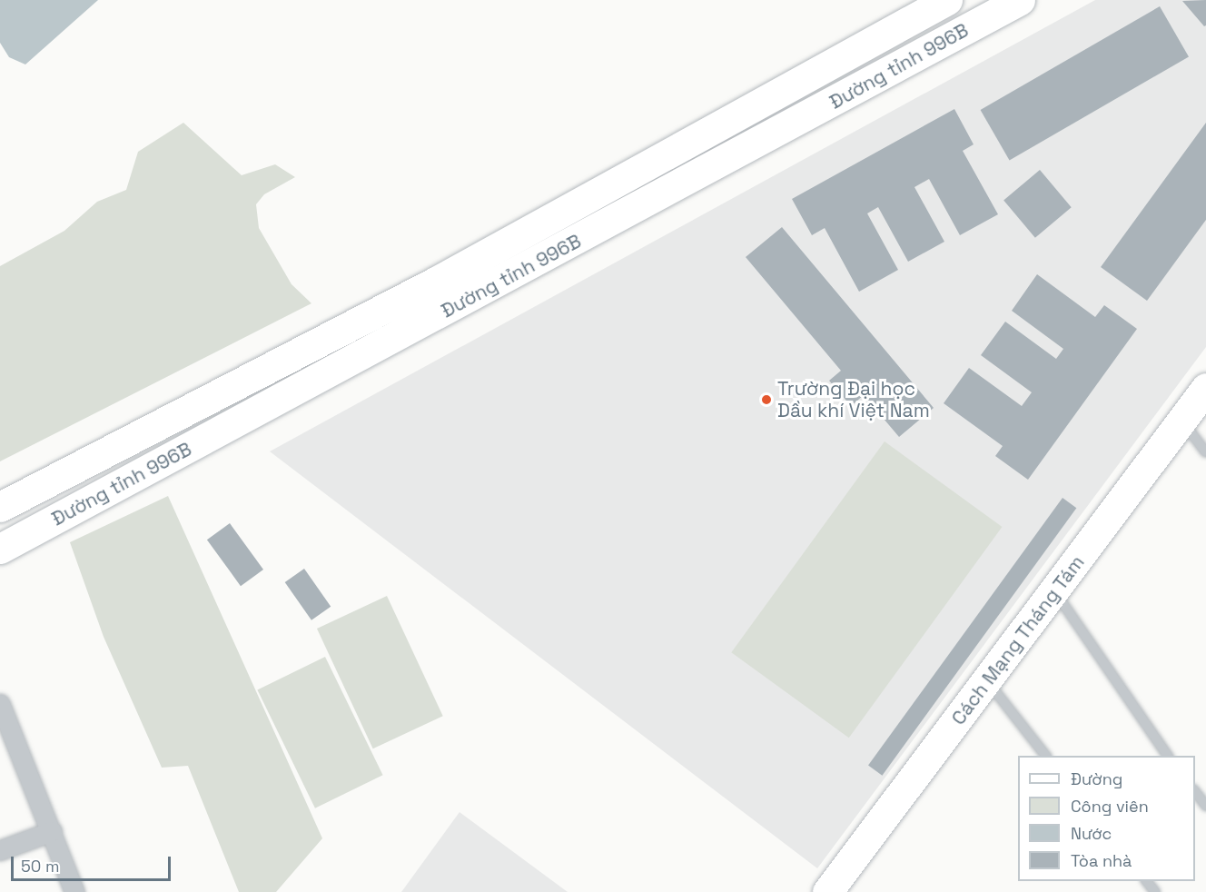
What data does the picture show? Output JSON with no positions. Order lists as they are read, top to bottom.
{
  "streets": {
    "main road": ["Đường tỉnh 996B", "Cách Mạng Tháng Tám"]
  },
  "places": ["Trường Đại học Dầu khí Việt Nam"],
  "legend": [
    "Đường",
    "Công viên",
    "Nước",
    "Tòa nhà"
  ],
  "scale_bar": "50 m"
}
